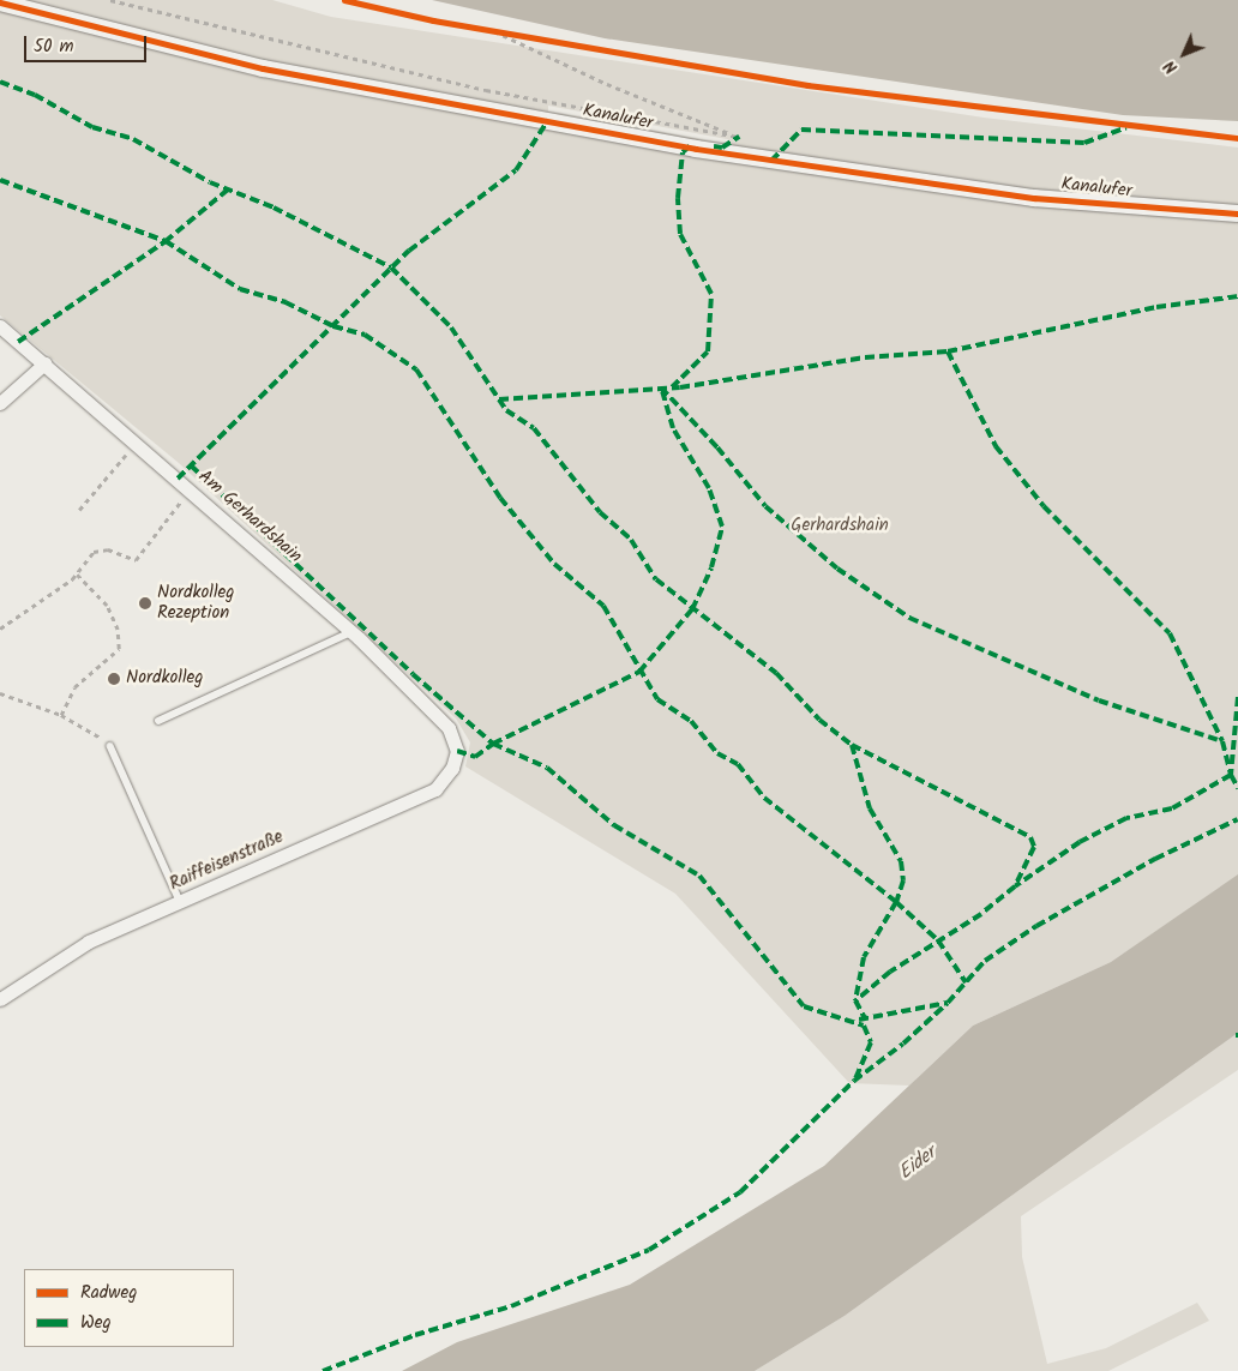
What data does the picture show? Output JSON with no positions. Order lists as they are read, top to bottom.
{
  "streets": {
    "street": ["Kanalufer", "Am Gerhardshain", "Raiffeisenstraße"]
  },
  "crossings": [
    ["Am Gerhardshain", "Raiffeisenstraße"]
  ],
  "water": ["Eider"],
  "parks": ["Gerhardshain"],
  "places": ["Nordkolleg Rezeption", "Nordkolleg"],
  "legend": ["Radweg", "Weg"],
  "scale_bar": "50 m",
  "north": "bottom left"
}
